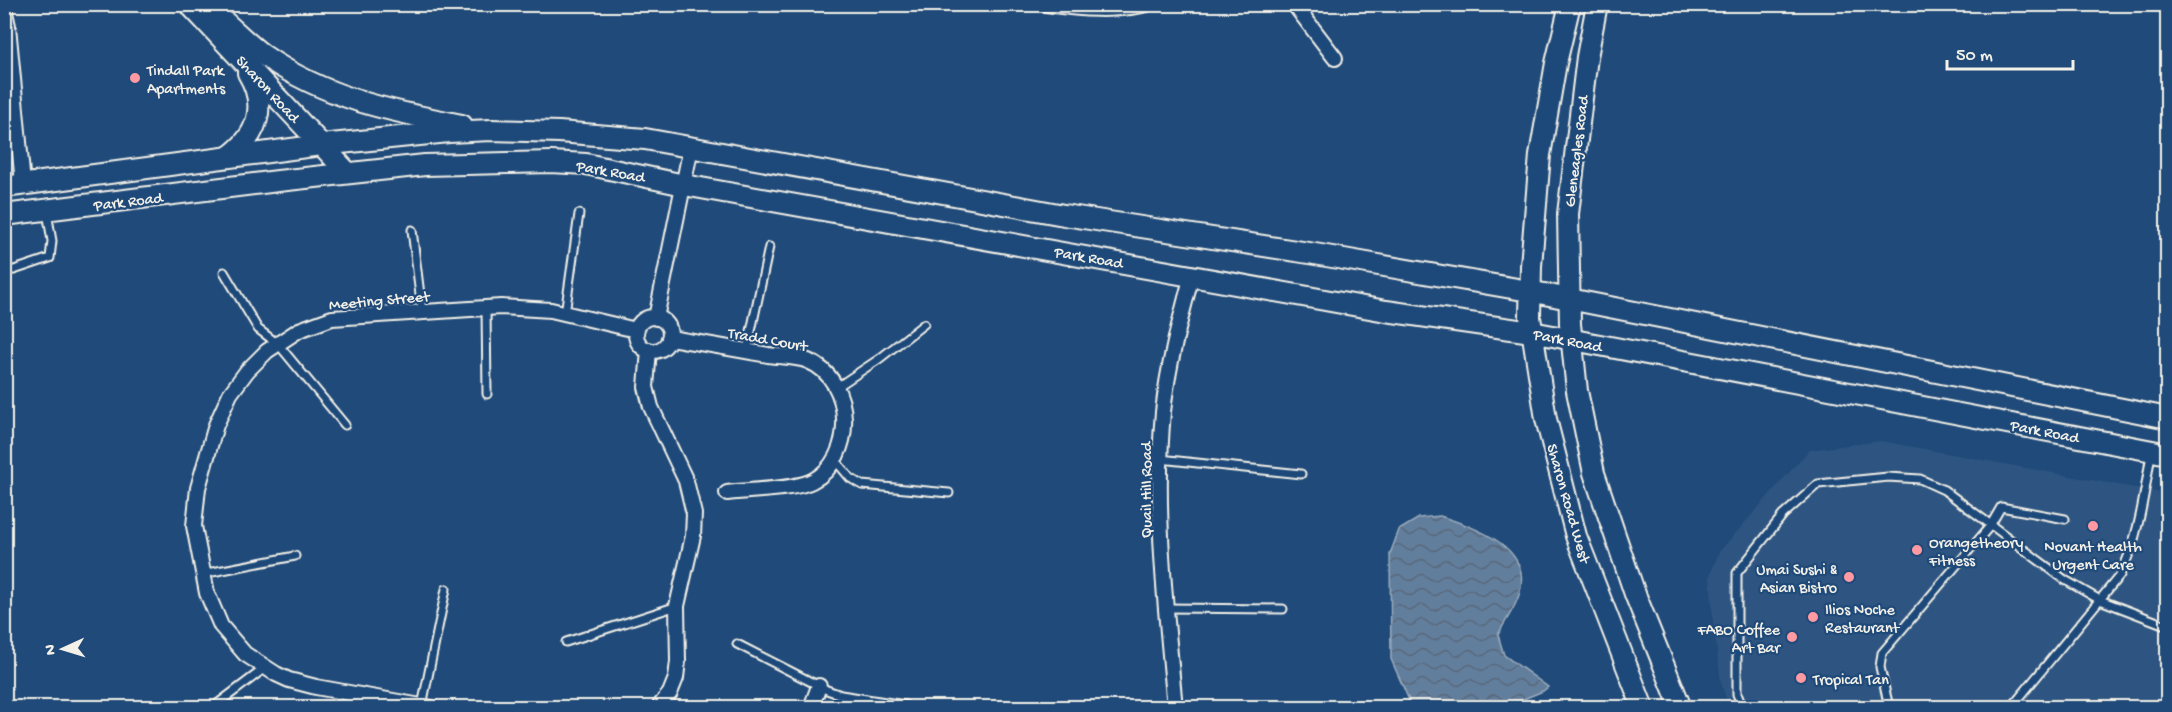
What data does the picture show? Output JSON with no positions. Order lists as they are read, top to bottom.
{
  "streets": {
    "main road": [
      "Sharon Road",
      "Gleneagles Road",
      "Park Road",
      "Sharon Road West"
    ],
    "street": ["Meeting Street", "Tradd Court", "Quail Hill Road"]
  },
  "crossings": [
    ["Sharon Road", "Park Road"],
    ["Gleneagles Road", "Park Road"],
    ["Gleneagles Road", "Sharon Road West"],
    ["Park Road", "Quail Hill Road"],
    ["Park Road", "Sharon Road West"],
    ["Meeting Street", "Tradd Court"]
  ],
  "places": [
    "Tindall Park Apartments",
    "Novant Health Urgent Care",
    "Orangetheory Fitness",
    "Umai Sushi & Asian Bistro",
    "Ilios Noche Restaurant",
    "FABO Coffee Art Bar",
    "Tropical Tan"
  ],
  "scale_bar": "50 m",
  "north": "left"
}
